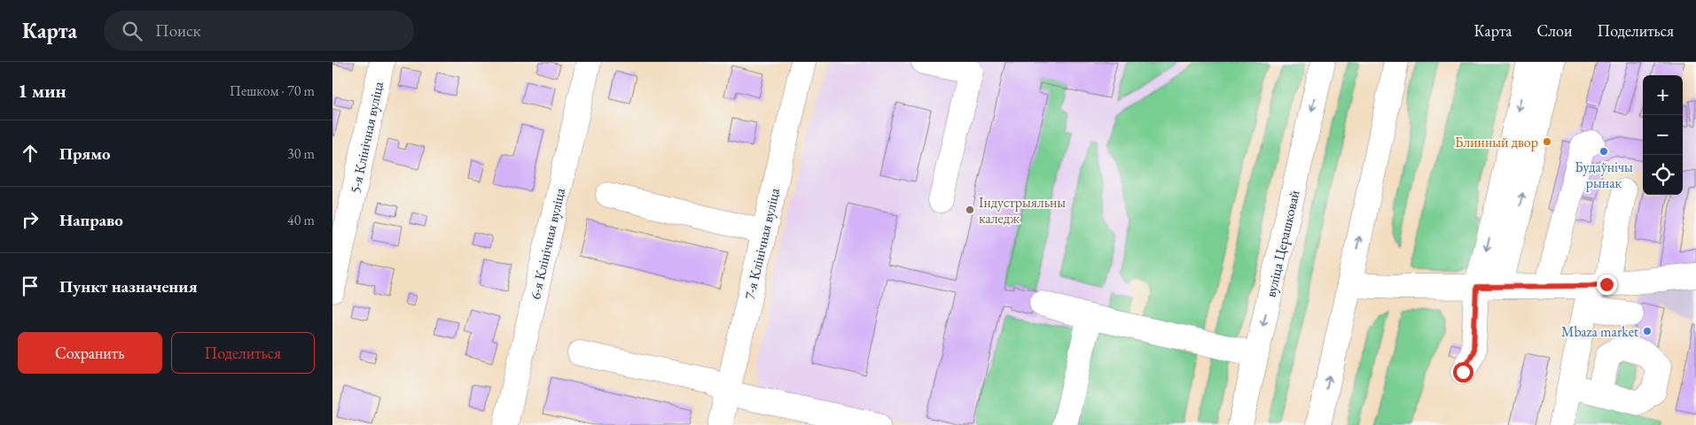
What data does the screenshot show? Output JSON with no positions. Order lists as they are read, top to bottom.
{
  "streets": {
    "street": [
      "5-я Клінічная вуліца",
      "6-я Клінічная вуліца",
      "7-я Клінічная вуліца",
      "вуліца Церашковай"
    ]
  },
  "places": [
    "Блинный двор",
    "Будаўнічы рынак",
    "Індустрыяльны каледж",
    "Mbaza market"
  ],
  "page": {
    "header": "Карта",
    "search": "Поиск",
    "nav": ["Карта", "Слои", "Поделиться"],
    "heading": ["1 мин", "Пешком · 70 m"],
    "map_buttons": ["+", "−"],
    "list": [
      ["Прямо", "30 m"],
      ["Направо", "40 m"],
      "Пункт назначения"
    ],
    "buttons": ["Сохранить", "Поделиться"]
  }
}
